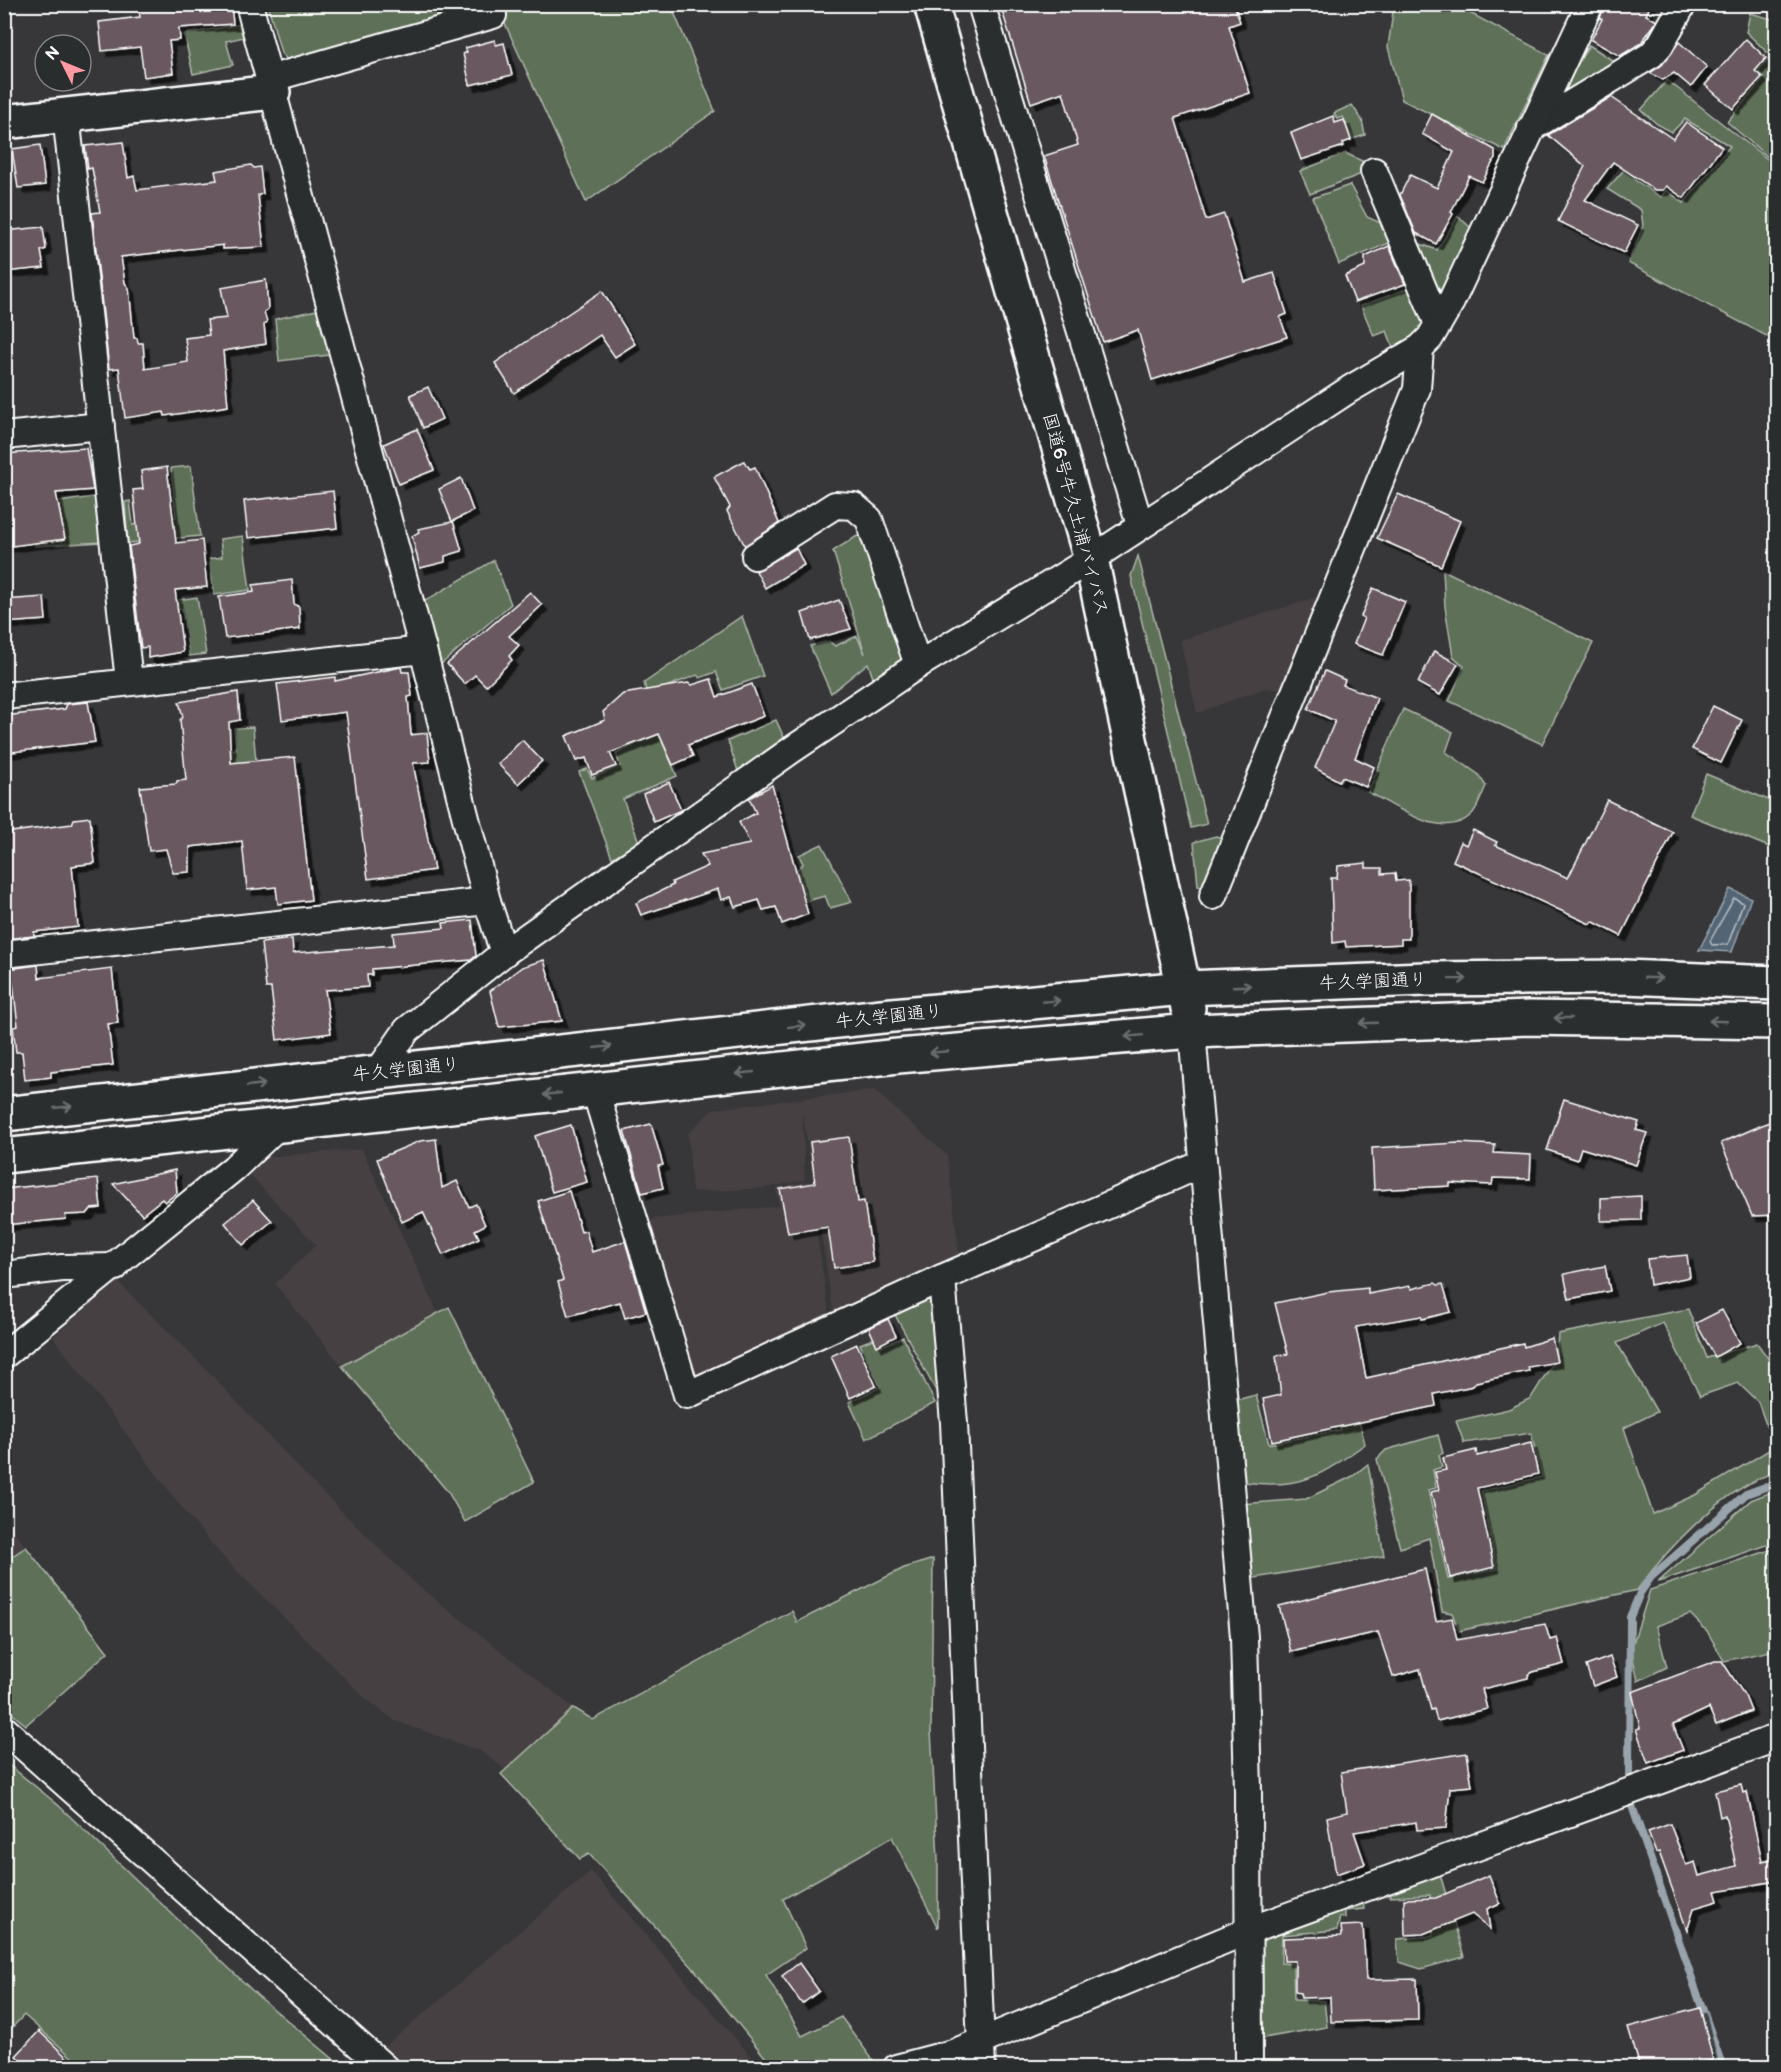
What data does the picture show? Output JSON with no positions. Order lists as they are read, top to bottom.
{
  "streets": {
    "main road": ["国道6号牛久土浦バイパス", "牛久学園通り"]
  },
  "crossings": [
    ["国道6号牛久土浦バイパス", "牛久学園通り"]
  ],
  "north": "top left"
}
